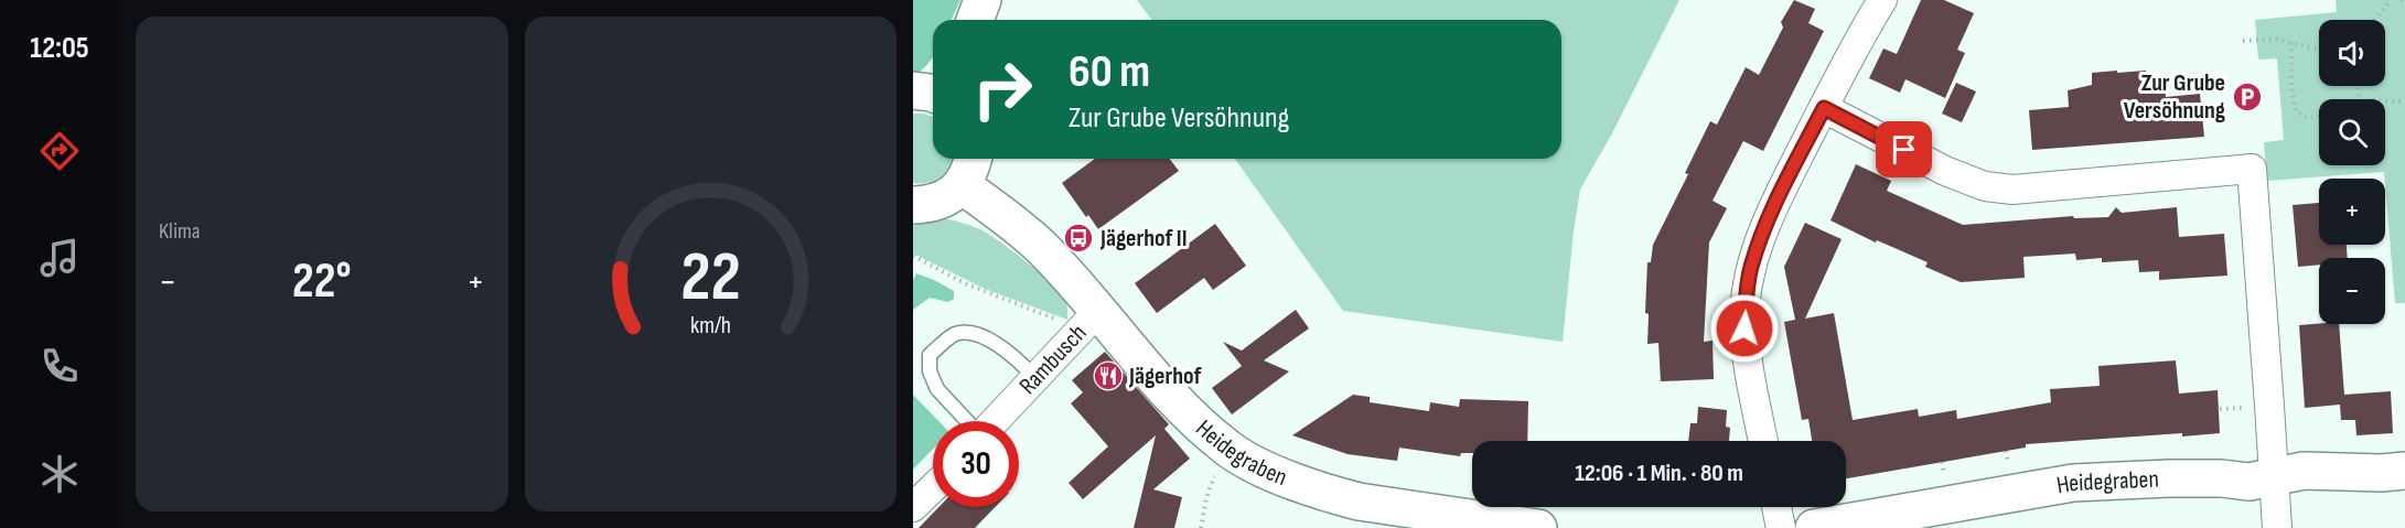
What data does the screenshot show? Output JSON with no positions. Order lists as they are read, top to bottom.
{
  "streets": {
    "main road": ["Heidegraben"],
    "street": ["Rambusch"]
  },
  "crossings": [
    ["Rambusch", "Heidegraben"]
  ],
  "places": {
    "parking": ["Zur Grube Versöhnung"],
    "bus stop": ["Jägerhof II"],
    "restaurant": ["Jägerhof"]
  },
  "page": {
    "tabs": "12:05",
    "tile": "Klima",
    "map_buttons": ["+", "−"],
    "turn": ["60 m", "Zur Grube Versöhnung"],
    "heat": ["−", "22°", "+"],
    "limit": "30",
    "trip": "12:06 · 1 Min. · 80 m",
    "gauge": ["22", "km/h"]
  }
}
